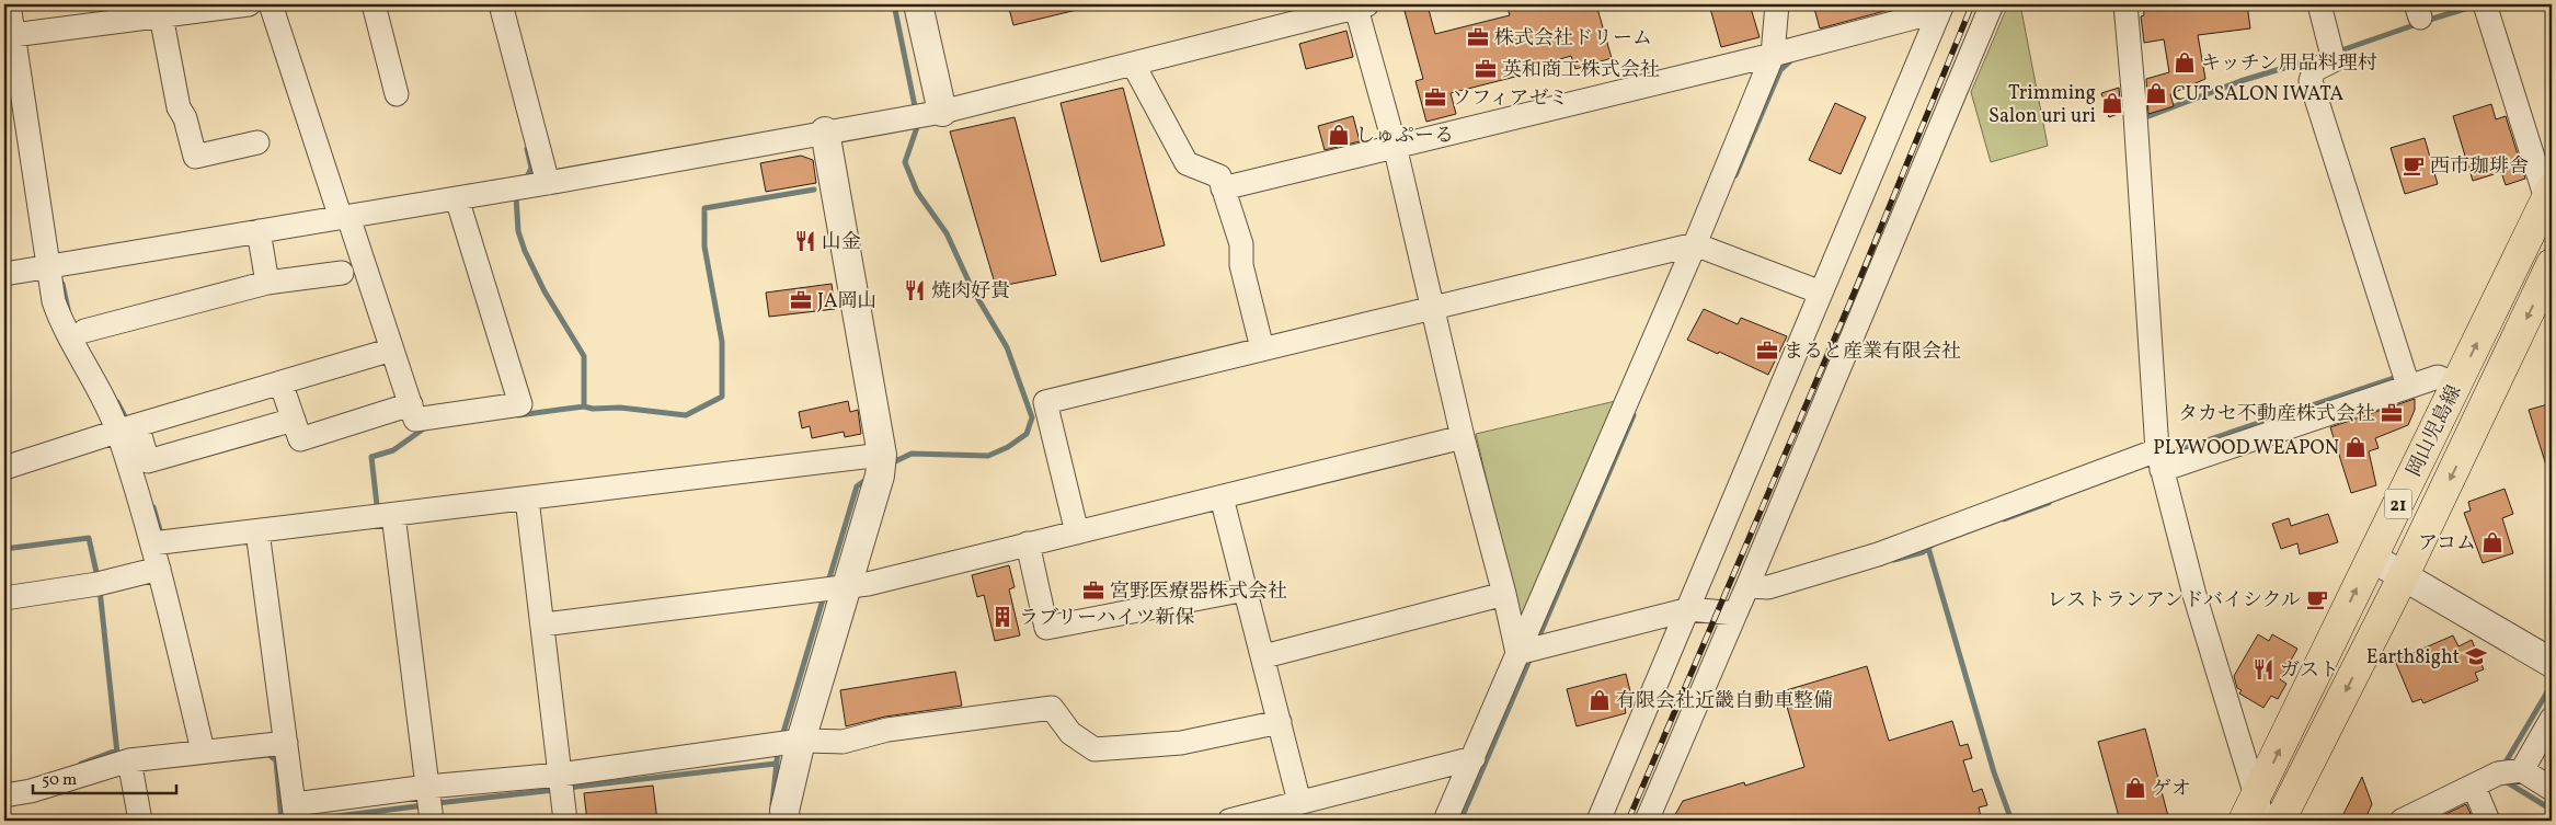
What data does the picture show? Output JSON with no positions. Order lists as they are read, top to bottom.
{
  "streets": {
    "main road": ["岡山児島線", "21"]
  },
  "places": {
    "office": [
      "株式会社ドリーム",
      "英和商工株式会社",
      "ソフィアゼミ",
      "JA岡山",
      "まると産業有限会社",
      "タカセ不動産株式会社",
      "宮野医療器株式会社"
    ],
    "shop": [
      "キッチン用品料理村",
      "CUT SALON IWATA",
      "Trimming Salon uri uri",
      "しゅぷーる",
      "PLYWOOD WEAPON",
      "アコム",
      "有限会社近畿自動車整備",
      "ゲオ"
    ],
    "cafe": ["西市珈琲舎", "レストランアンドバイシクル"],
    "restaurant": ["山金", "焼肉好貴", "ガスト"],
    "building": ["ラブリーハイツ新保"],
    "school or university": ["Earth8ight"]
  },
  "scale_bar": "50 m"
}
